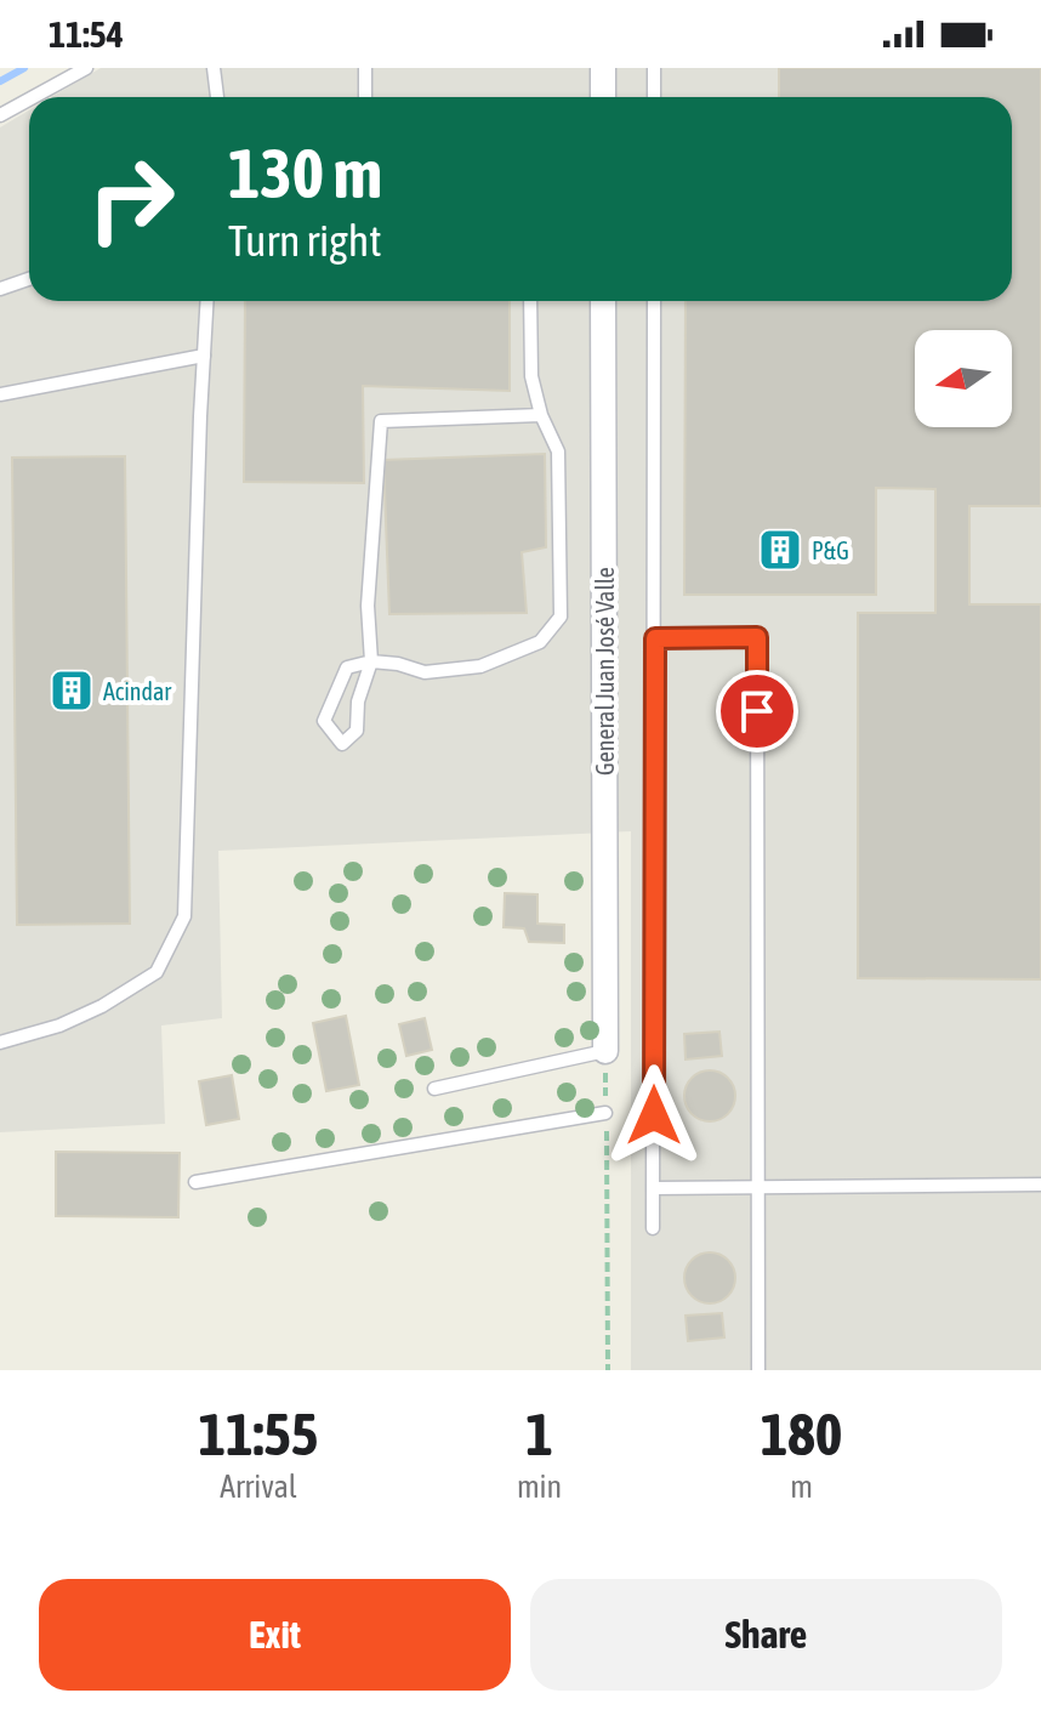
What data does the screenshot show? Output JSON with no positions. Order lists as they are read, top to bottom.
{
  "streets": {
    "street": ["General Juan José Valle"]
  },
  "places": {
    "building": ["P&G", "Acindar"]
  },
  "north": "left",
  "page": {
    "status": "11:54",
    "turn": ["130 m", "Turn right"],
    "eta": [
      "11:55",
      "Arrival",
      "1",
      "min",
      "180",
      "m"
    ],
    "buttons": ["Exit", "Share"]
  }
}
